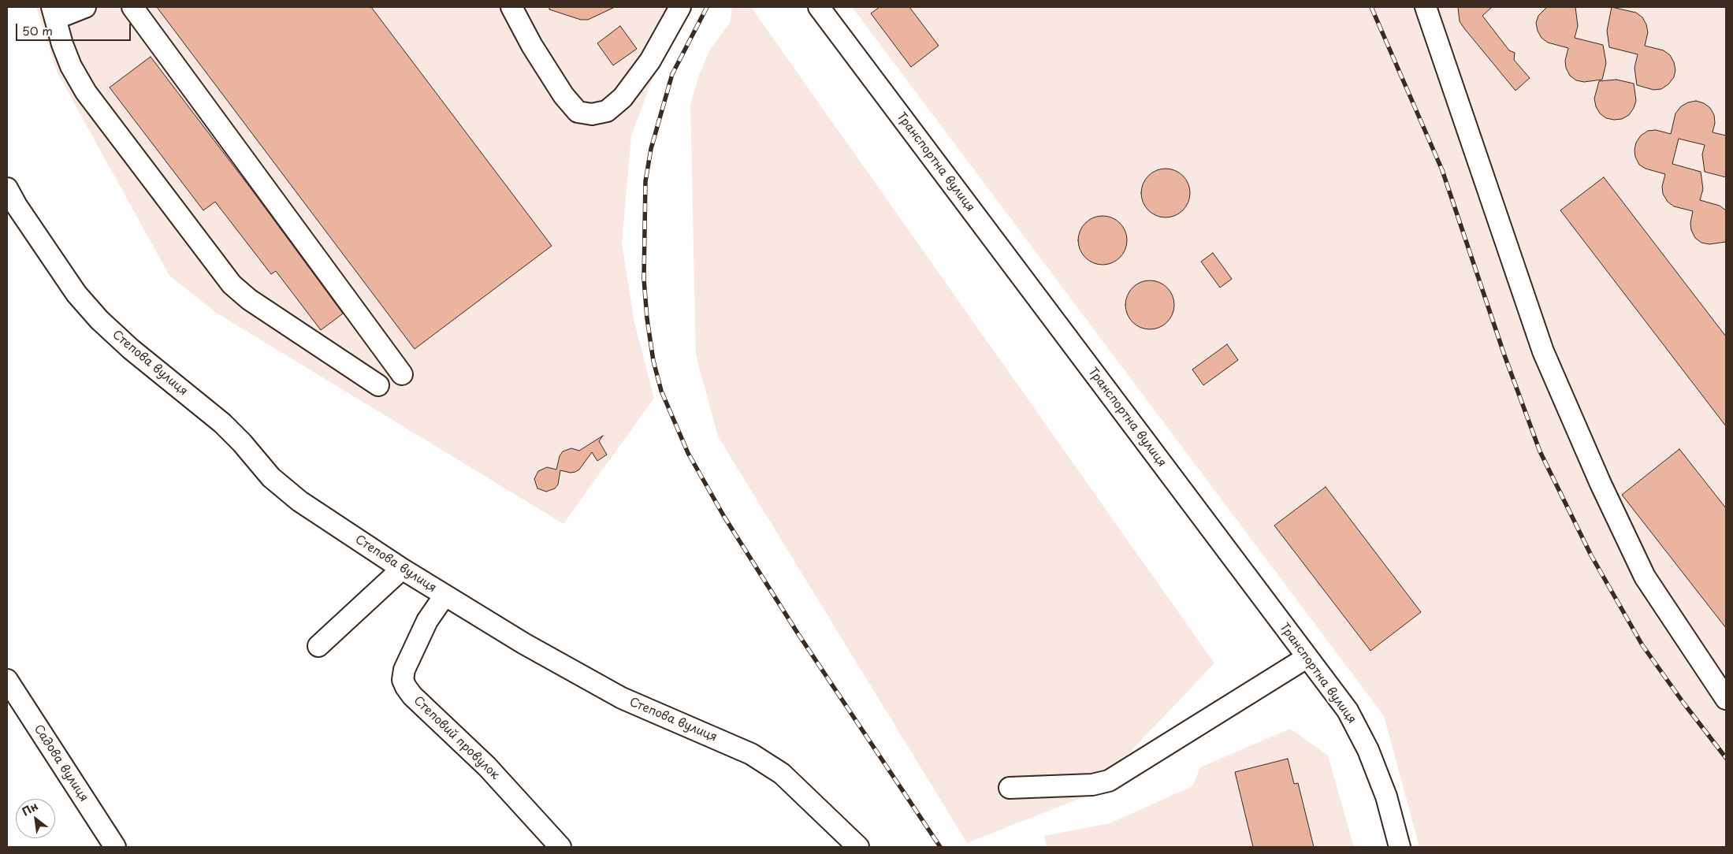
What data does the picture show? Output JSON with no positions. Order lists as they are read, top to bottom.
{
  "streets": {
    "street": [
      "Транспортна вулиця",
      "Степова вулиця",
      "Степовий провулок",
      "Садова вулиця"
    ]
  },
  "crossings": [
    ["Степова вулиця", "Степовий провулок"]
  ],
  "scale_bar": "50 m",
  "north": "top left"
}
